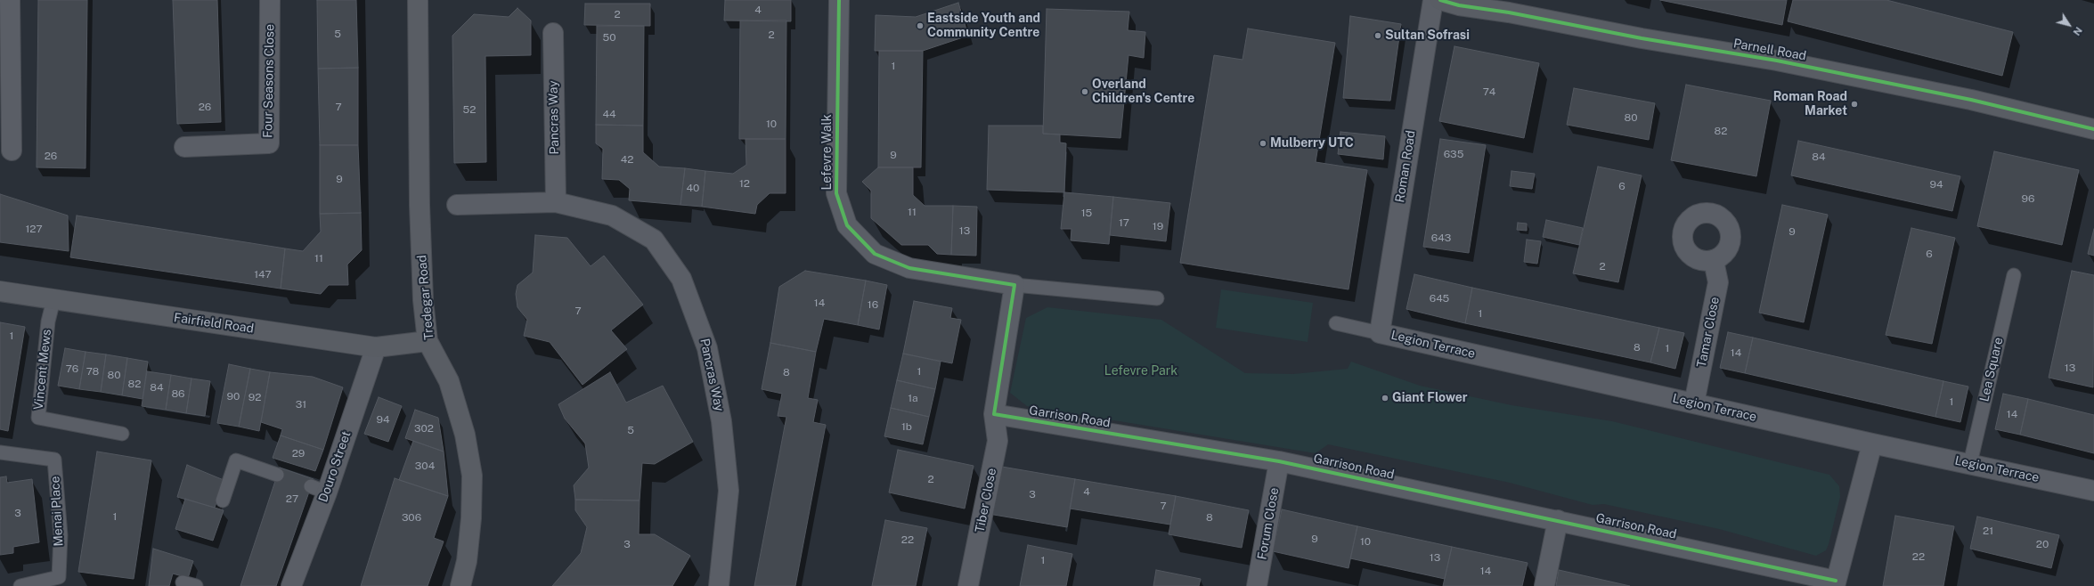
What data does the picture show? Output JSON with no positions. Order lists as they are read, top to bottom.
{
  "streets": {
    "main road": ["Parnell Road", "Tredegar Road", "Fairfield Road"],
    "street": [
      "Four Seasons Close",
      "Pancras Way",
      "Lefevre Walk",
      "Roman Road",
      "Tamar Close",
      "Legion Terrace",
      "Garrison Road",
      "Douro Street",
      "Tiber Close",
      "Forum Close"
    ],
    "lane": ["Vincent Mews", "Lea Square", "Menai Place"]
  },
  "crossings": [
    ["Roman Road", "Legion Terrace"],
    ["Tredegar Road", "Fairfield Road"],
    ["Fairfield Road", "Vincent Mews"],
    ["Fairfield Road", "Douro Street"],
    ["Tamar Close", "Legion Terrace"],
    ["Legion Terrace", "Lea Square"],
    ["Legion Terrace", "Garrison Road"],
    ["Garrison Road", "Tiber Close"],
    ["Garrison Road", "Forum Close"]
  ],
  "parks": ["Lefevre Park"],
  "places": [
    "Eastside Youth and Community Centre",
    "Sultan Sofrasi",
    "Overland Children's Centre",
    "Roman Road Market",
    "Mulberry UTC",
    "Giant Flower"
  ],
  "house_numbers": [
    "4",
    "2",
    "5",
    "2",
    "50",
    "1",
    "74",
    "26",
    "7",
    "52",
    "44",
    "80",
    "10",
    "82",
    "635",
    "9",
    "26",
    "84",
    "42",
    "9",
    "12",
    "94",
    "6",
    "40",
    "96",
    "11",
    "15",
    "17",
    "19",
    "127",
    "13",
    "9",
    "643",
    "6",
    "11",
    "2",
    "147",
    "645",
    "14",
    "16",
    "7",
    "1",
    "1",
    "8",
    "1",
    "14",
    "13",
    "76",
    "78",
    "1",
    "8",
    "80",
    "82",
    "84",
    "86",
    "90",
    "92",
    "1a",
    "1",
    "31",
    "14",
    "94",
    "1b",
    "302",
    "5",
    "29",
    "304",
    "2",
    "4",
    "3",
    "27",
    "7",
    "3",
    "1",
    "306",
    "8",
    "21",
    "9",
    "22",
    "10",
    "3",
    "20",
    "22",
    "13",
    "1",
    "14"
  ],
  "north": "bottom right"
}
